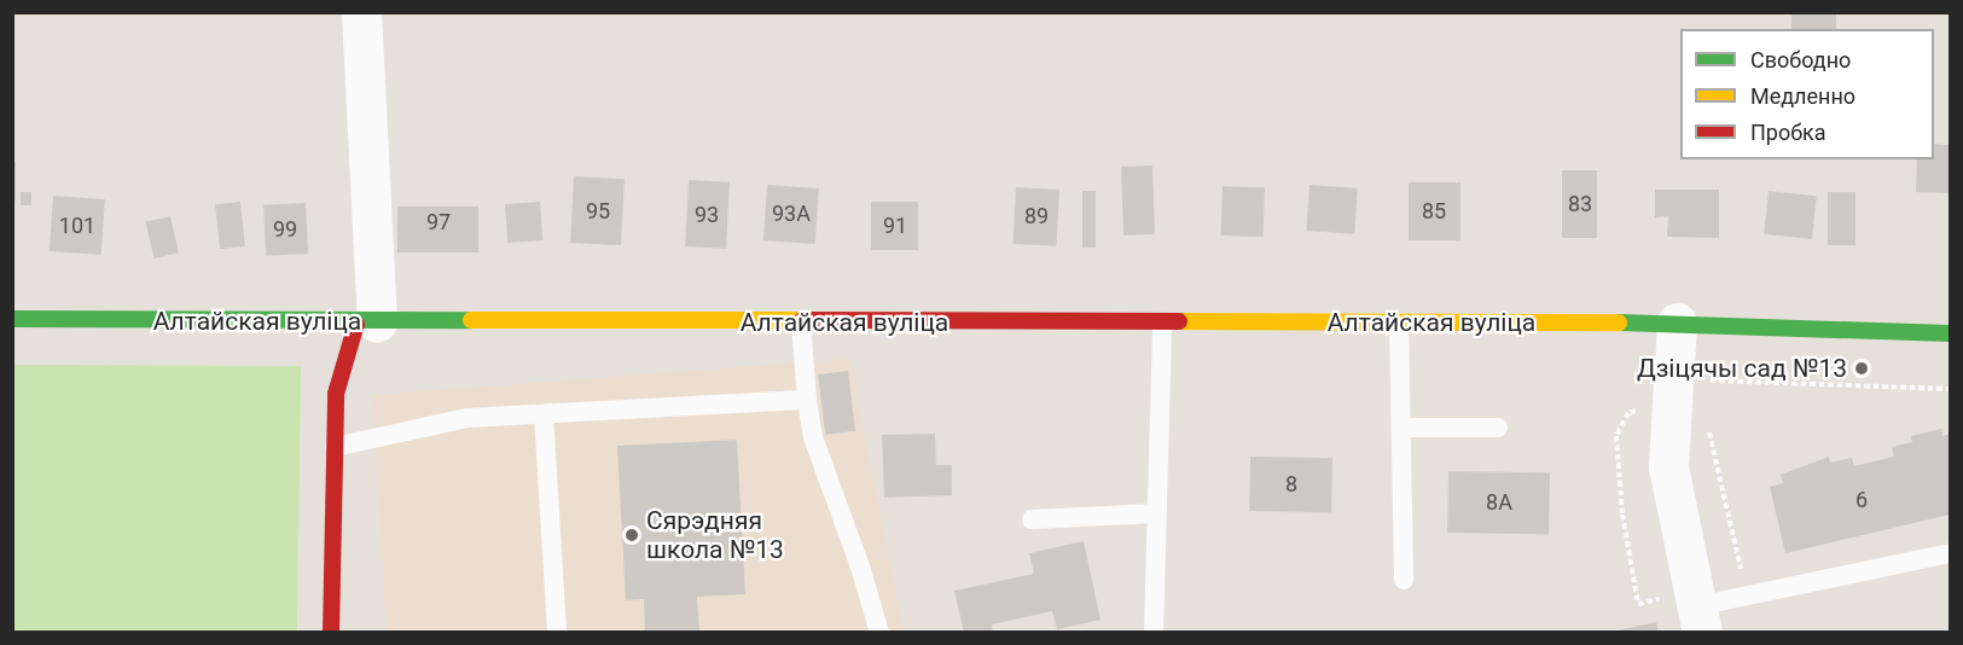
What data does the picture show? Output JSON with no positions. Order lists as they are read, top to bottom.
{
  "streets": {
    "main road": ["Алтайская вуліца"]
  },
  "places": ["Дзіцячы сад №13", "Сярэдняя школа №13"],
  "house_numbers": [
    "83",
    "95",
    "85",
    "93А",
    "93",
    "89",
    "97",
    "101",
    "91",
    "99",
    "8",
    "6",
    "8А"
  ],
  "legend": ["Свободно", "Медленно", "Пробка"]
}
